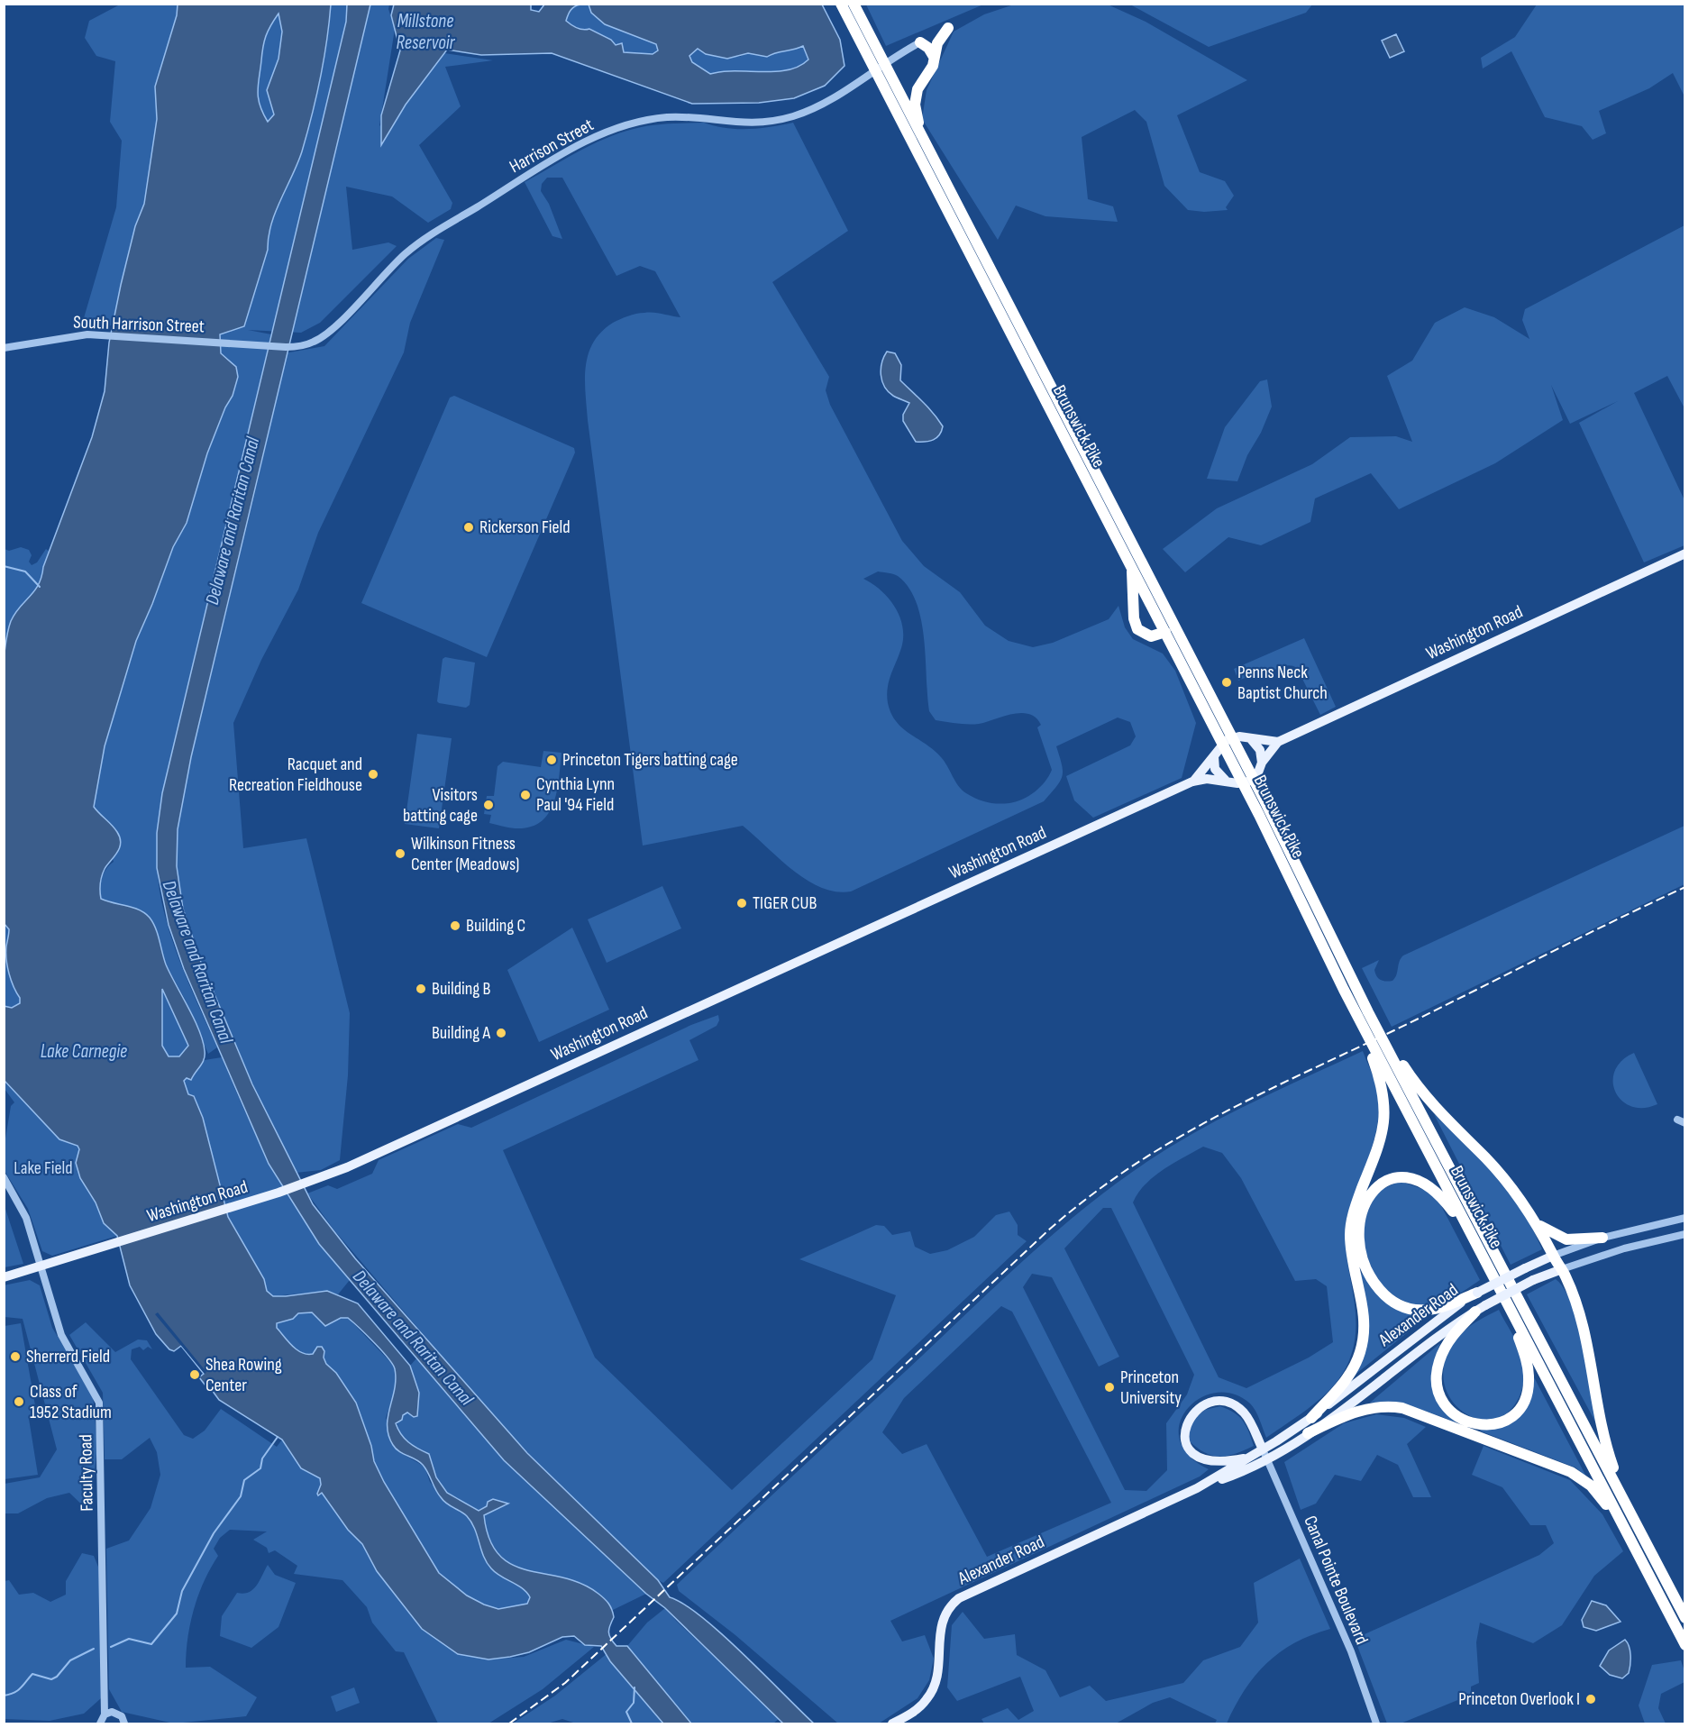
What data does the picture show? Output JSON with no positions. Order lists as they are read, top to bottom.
{
  "streets": {
    "highway": ["Brunswick Pike"],
    "main road": ["Washington Road", "Alexander Road"],
    "street": [
      "Harrison Street",
      "South Harrison Street",
      "Faculty Road",
      "Canal Pointe Boulevard"
    ]
  },
  "crossings": [
    ["Harrison Street", "South Harrison Street"],
    ["Harrison Street", "Brunswick Pike"],
    ["Brunswick Pike", "Washington Road"],
    ["Washington Road", "Faculty Road"],
    ["Alexander Road", "Canal Pointe Boulevard"]
  ],
  "water": ["Millstone Reservoir", "Delaware and Raritan Canal", "Lake Carnegie"],
  "parks": ["Lake Field"],
  "places": [
    "Rickerson Field",
    "Penns Neck Baptist Church",
    "Princeton Tigers batting cage",
    "Racquet and Recreation Fieldhouse",
    "Cynthia Lynn Paul '94 Field",
    "Visitors batting cage",
    "Wilkinson Fitness Center (Meadows)",
    "TIGER CUB",
    "Building C",
    "Building B",
    "Building A",
    "Sherrerd Field",
    "Shea Rowing Center",
    "Princeton University",
    "Class of 1952 Stadium",
    "Princeton Overlook I"
  ]
}
